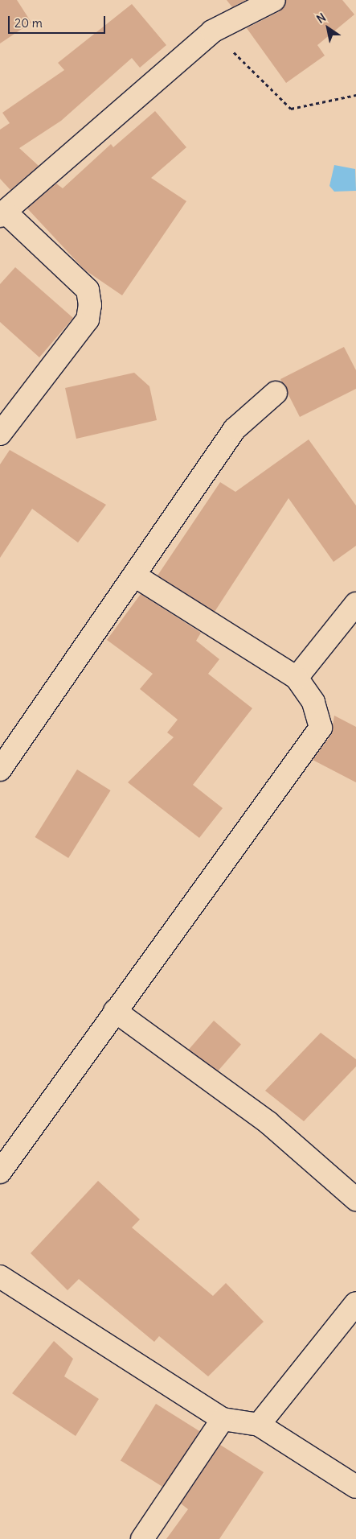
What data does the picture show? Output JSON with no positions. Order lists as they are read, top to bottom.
{
  "scale_bar": "20 m",
  "north": "top left"
}
